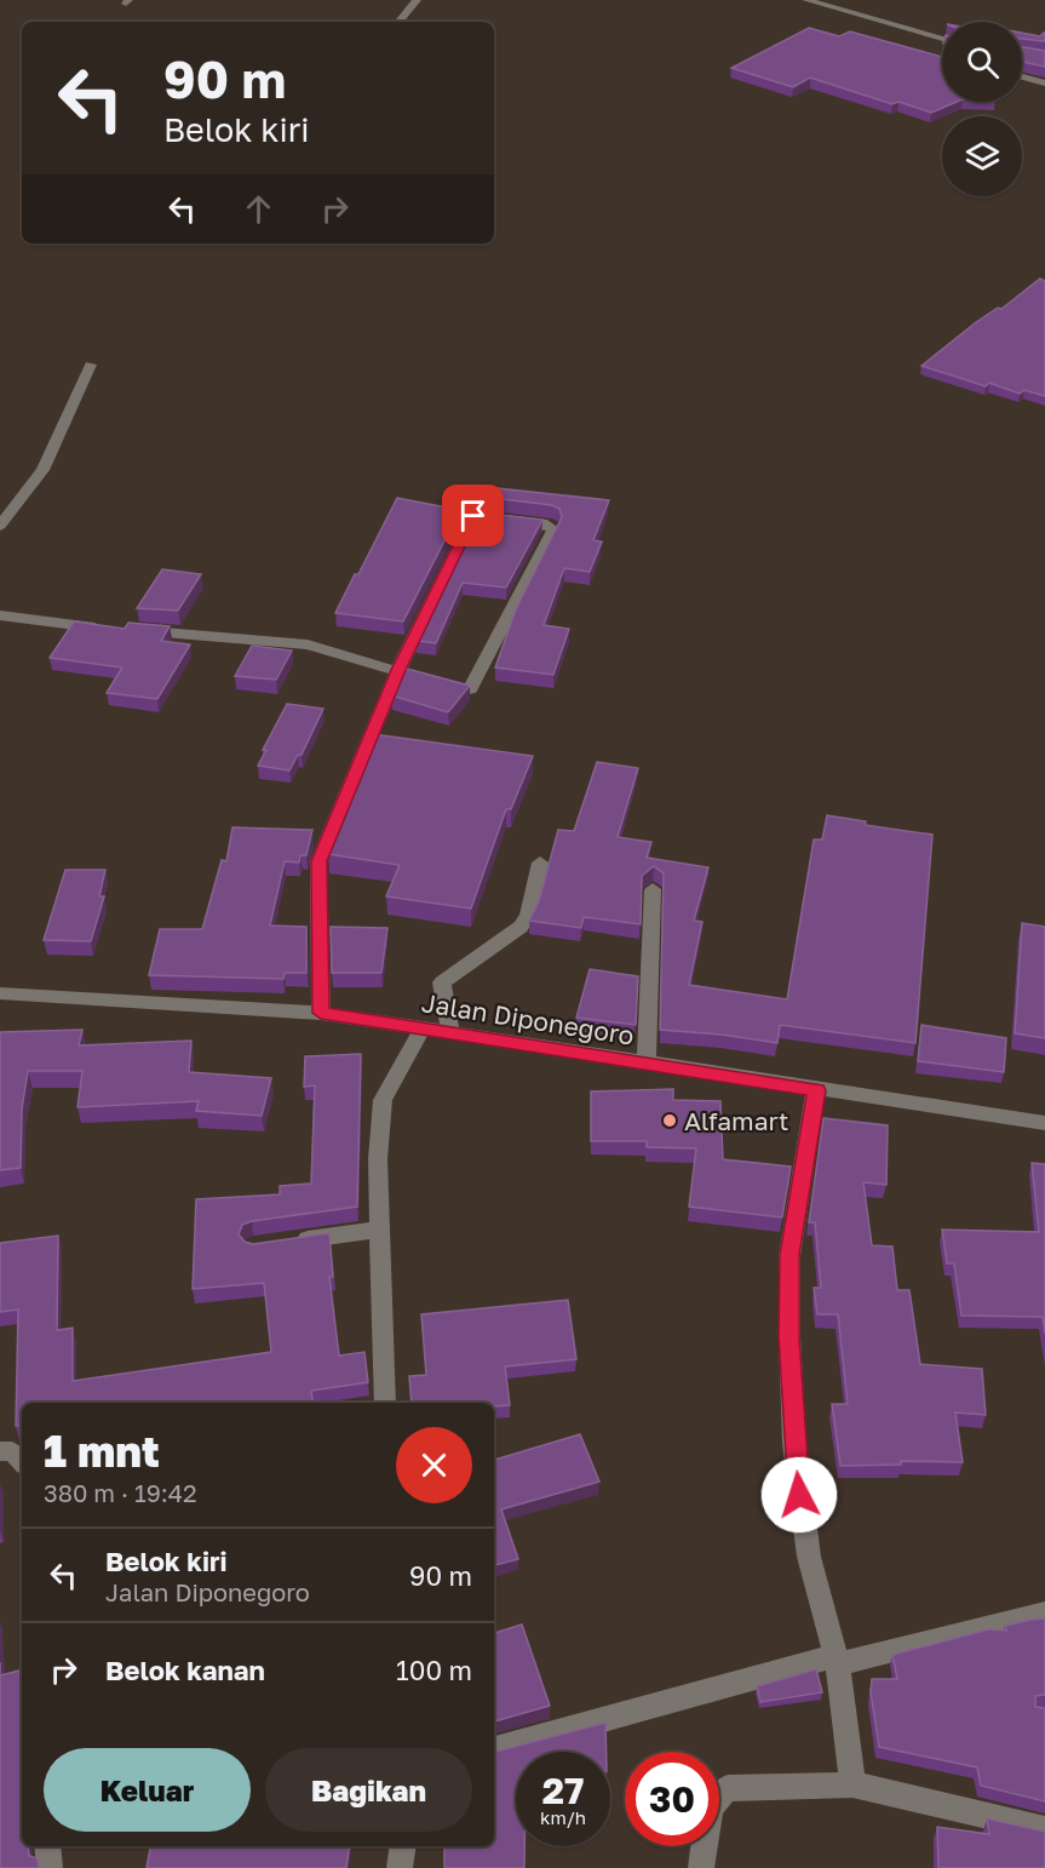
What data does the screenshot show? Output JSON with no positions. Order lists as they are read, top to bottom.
{
  "streets": {
    "street": ["Jalan Diponegoro"]
  },
  "places": ["Alfamart"],
  "page": {
    "turn": ["90 m", "Belok kiri"],
    "heading": ["1 mnt", "380 m · 19:42"],
    "list": [
      {
        "name": "Belok kiri",
        "note": "Jalan Diponegoro",
        "value": "90 m"
      },
      {
        "name": "Belok kanan",
        "value": "100 m"
      }
    ],
    "buttons": ["Keluar", "Bagikan"],
    "speed": "27 km/h",
    "limit": "30"
  }
}
